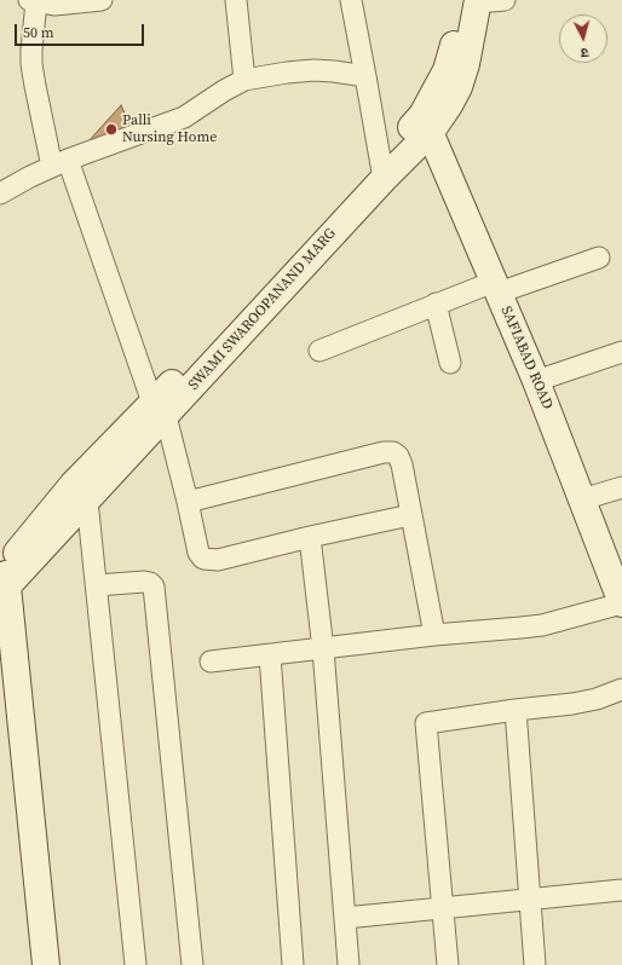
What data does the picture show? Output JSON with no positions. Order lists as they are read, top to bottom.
{
  "streets": {
    "street": ["SWAMI SWAROOPANAND MARG", "SAFIABAD ROAD"]
  },
  "crossings": [
    ["SWAMI SWAROOPANAND MARG", "SAFIABAD ROAD"]
  ],
  "places": ["Palli Nursing Home"],
  "scale_bar": "50 m",
  "north": "bottom"
}
